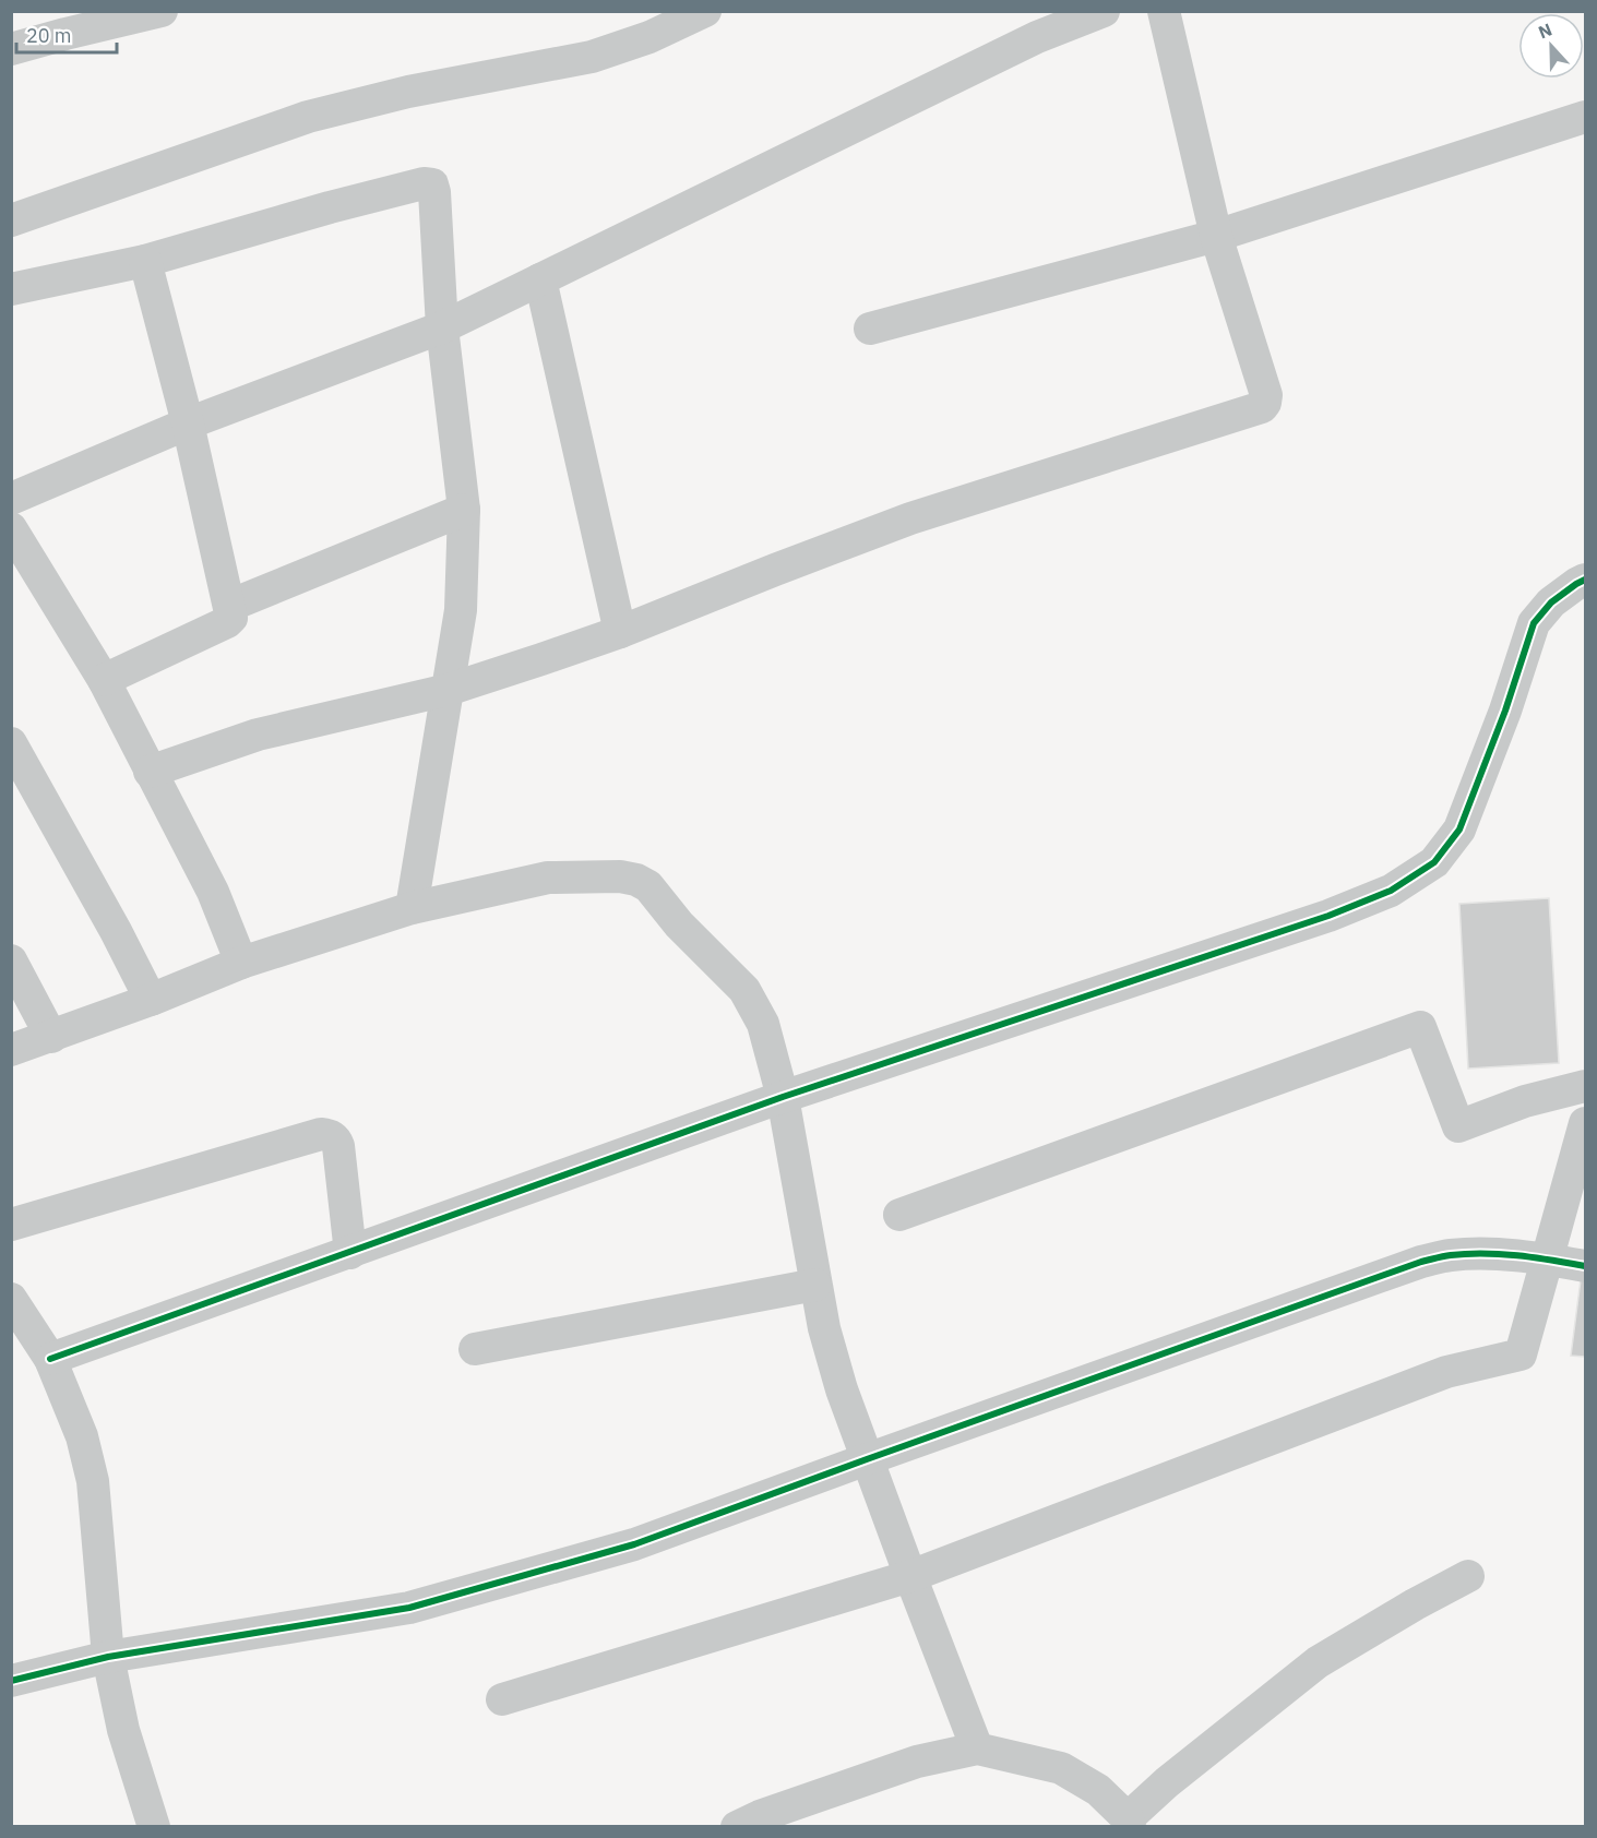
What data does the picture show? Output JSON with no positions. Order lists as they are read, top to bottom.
{
  "scale_bar": "20 m",
  "north": "top"
}
